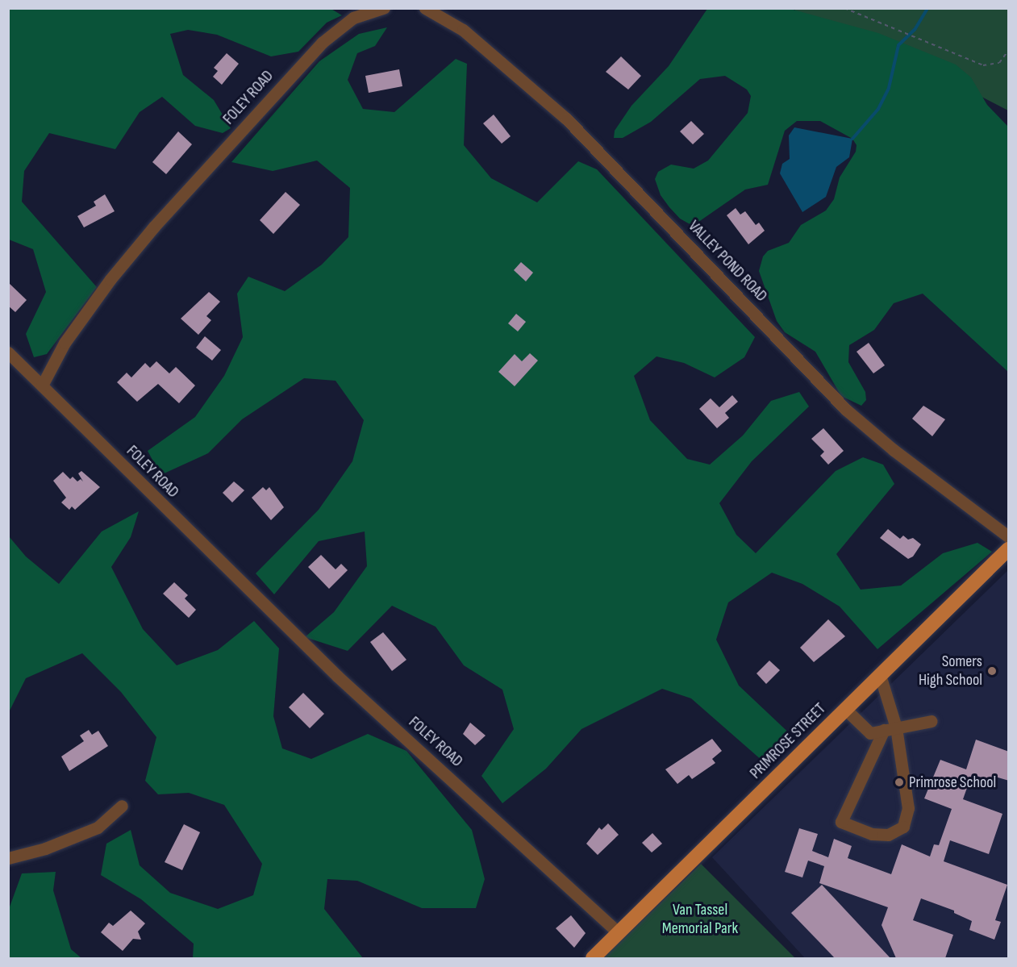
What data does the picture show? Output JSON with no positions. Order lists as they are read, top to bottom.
{
  "streets": {
    "main road": ["PRIMROSE STREET"],
    "street": ["FOLEY ROAD", "VALLEY POND ROAD"]
  },
  "crossings": [
    ["FOLEY ROAD", "PRIMROSE STREET"]
  ],
  "parks": ["Van Tassel Memorial Park"],
  "places": ["Somers High School", "Primrose School"]
}
